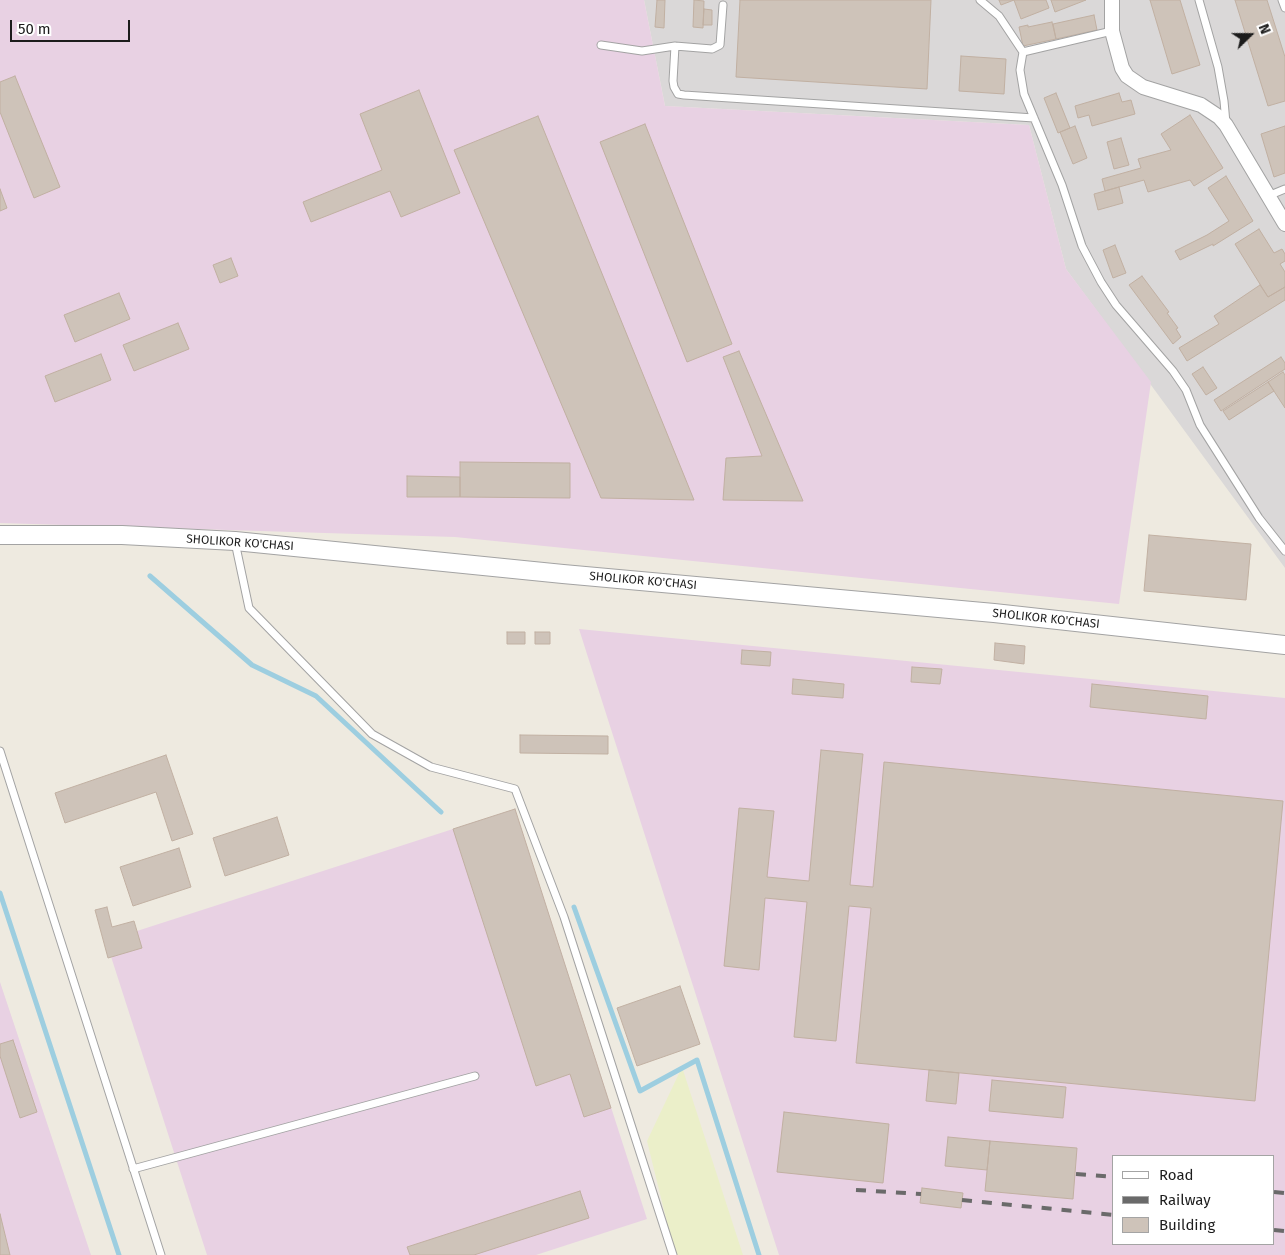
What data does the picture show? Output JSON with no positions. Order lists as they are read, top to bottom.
{
  "streets": {
    "street": ["SHOLIKOR KO'CHASI"]
  },
  "legend": ["Road", "Railway", "Building"],
  "scale_bar": "50 m",
  "north": "right"
}
